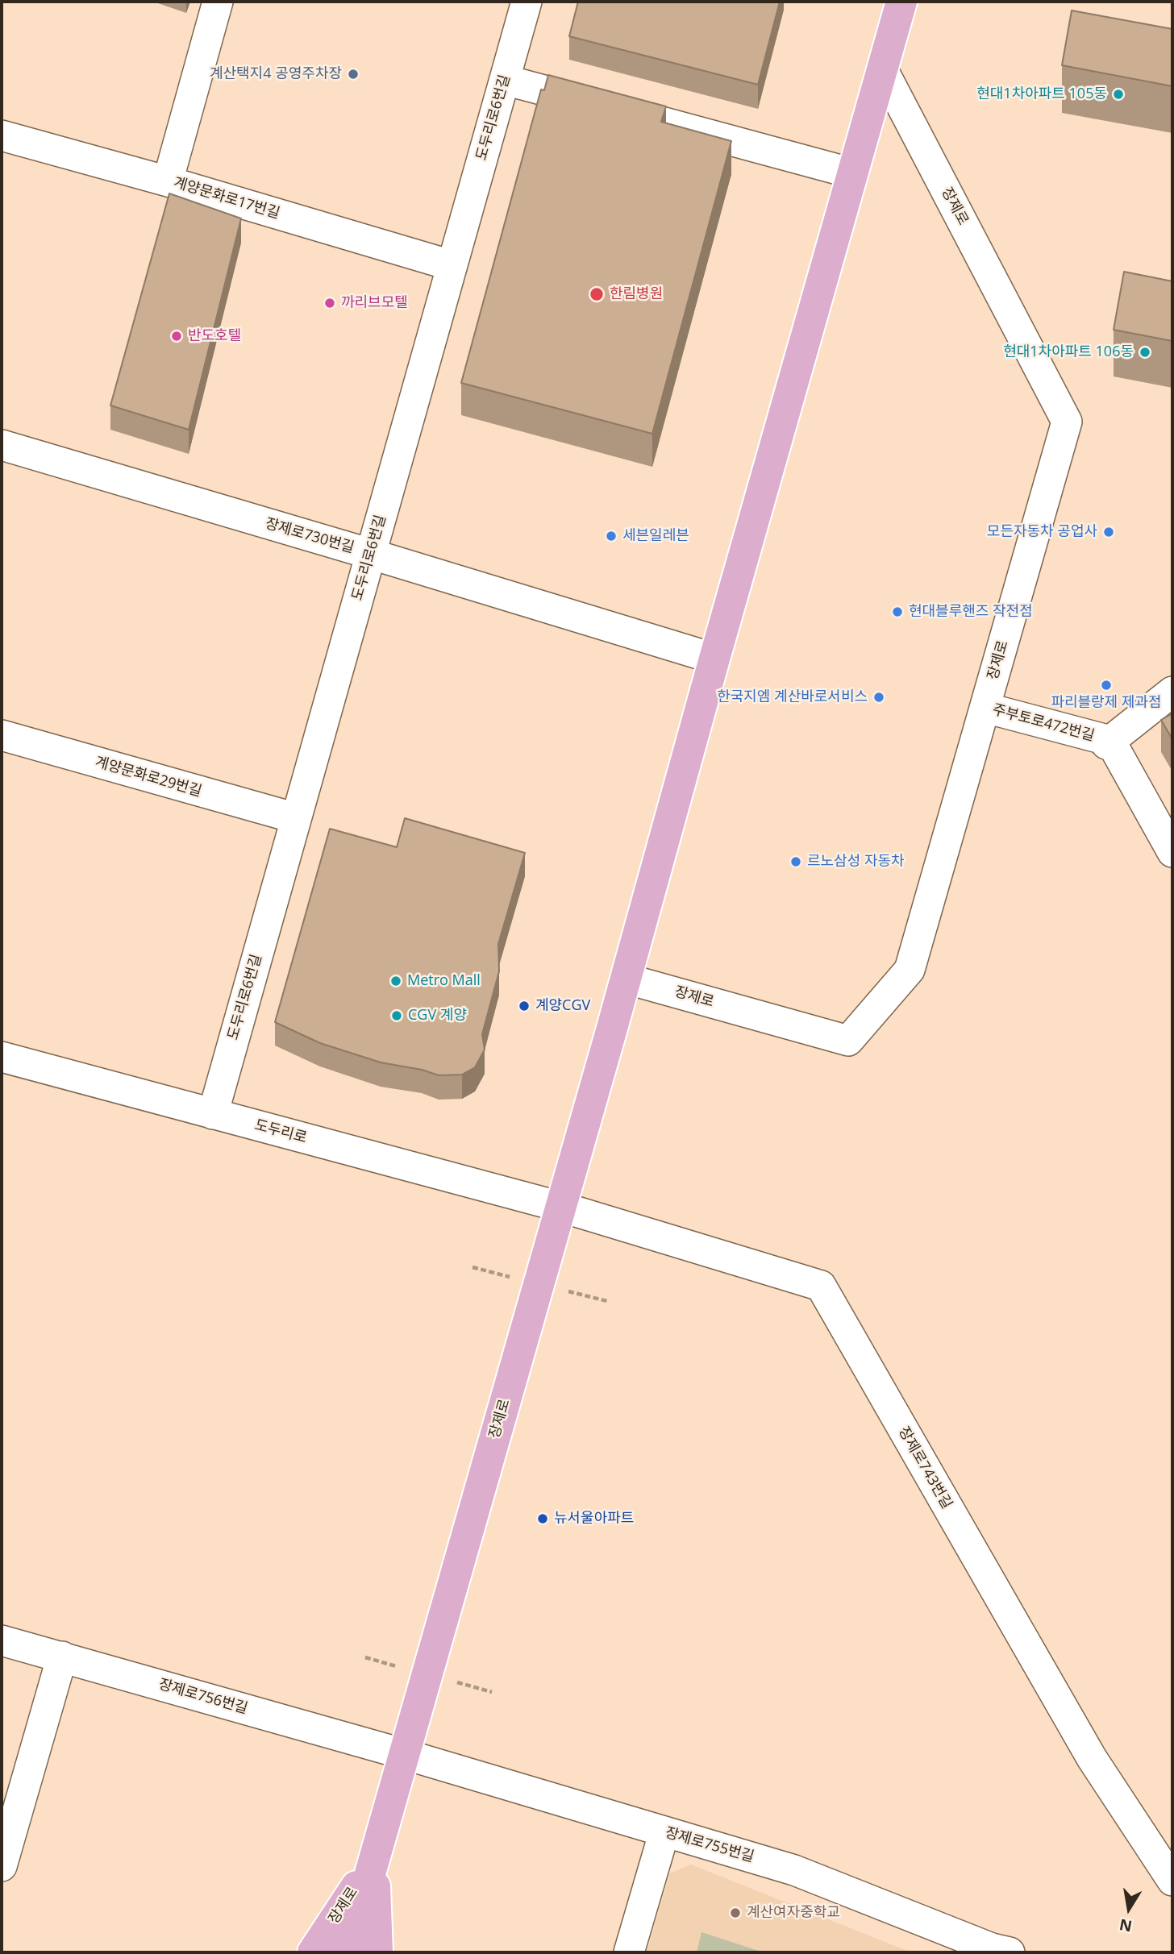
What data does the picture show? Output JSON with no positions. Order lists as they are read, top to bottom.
{
  "streets": {
    "main road": ["장제로"],
    "street": [
      "도두리로6번길",
      "계양문화로17번길",
      "장제로730번길",
      "주부토로472번길",
      "계양문화로29번길",
      "도두리로",
      "장제로743번길",
      "장제로756번길",
      "장제로755번길"
    ]
  },
  "crossings": [
    ["도두리로6번길", "계양문화로17번길"],
    ["도두리로6번길", "장제로730번길"],
    ["도두리로6번길", "계양문화로29번길"],
    ["도두리로6번길", "도두리로"],
    ["장제로", "장제로730번길"],
    ["장제로", "주부토로472번길"],
    ["장제로", "도두리로"],
    ["장제로", "장제로743번길"],
    ["장제로", "장제로756번길"],
    ["장제로", "장제로755번길"],
    ["도두리로", "장제로743번길"],
    ["장제로756번길", "장제로755번길"]
  ],
  "places": [
    "계산택지4 공영주차장",
    "현대1차아파트 105동",
    "한림병원",
    "까리브모텔",
    "반도호텔",
    "현대1차아파트 106동",
    "모든자동차 공업사",
    "세븐일레븐",
    "현대블루핸즈 작전점",
    "파리블랑제 제과점",
    "한국지엠 계산바로서비스",
    "르노삼성 자동차",
    "Metro Mall",
    "계양CGV",
    "CGV 계양",
    "뉴서울아파트",
    "계산여자중학교"
  ],
  "north": "bottom"
}
